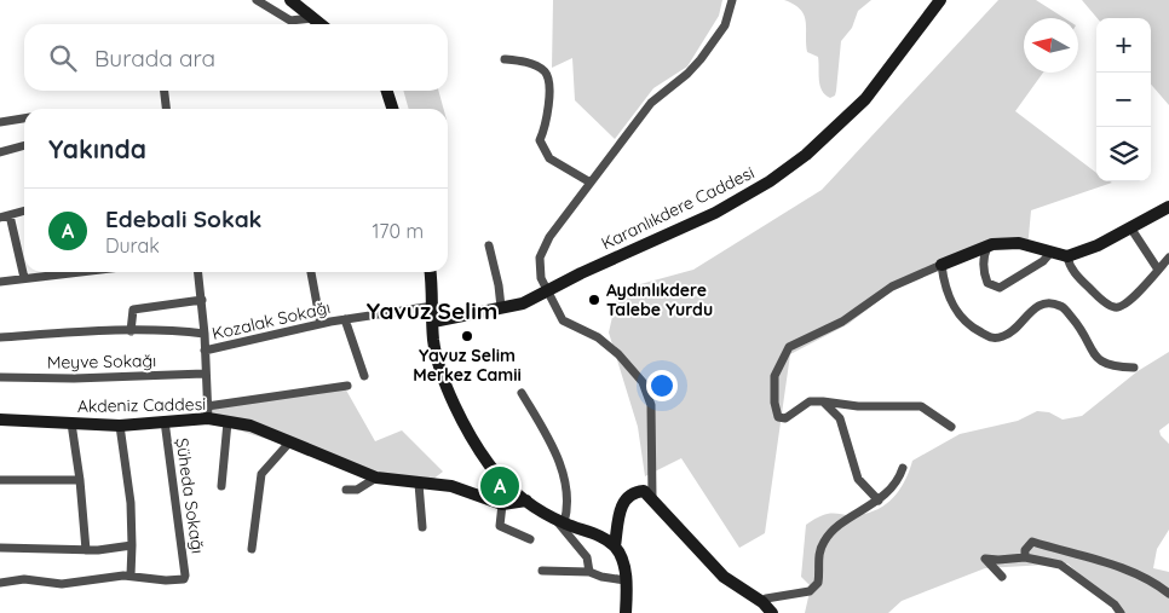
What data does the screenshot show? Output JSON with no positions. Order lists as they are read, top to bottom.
{
  "streets": {
    "street": [
      "Karanlıkdere Caddesi",
      "Kozalak Sokağı",
      "Meyve Sokağı",
      "Akdeniz Caddesi",
      "Şüheda Sokağı"
    ]
  },
  "crossings": [
    ["Akdeniz Caddesi", "Şüheda Sokağı"]
  ],
  "districts": ["Yavuz Selim"],
  "places": ["Aydınlıkdere Talebe Yurdu", "Yavuz Selim Merkez Camii"],
  "north": "left",
  "page": {
    "map_buttons": ["+", "−"],
    "search": "Burada ara",
    "heading": "Yakında",
    "list": [
      {
        "mark": "A",
        "name": "Edebali Sokak",
        "note": "Durak",
        "value": "170 m"
      }
    ],
    "pins": "A"
  }
}
